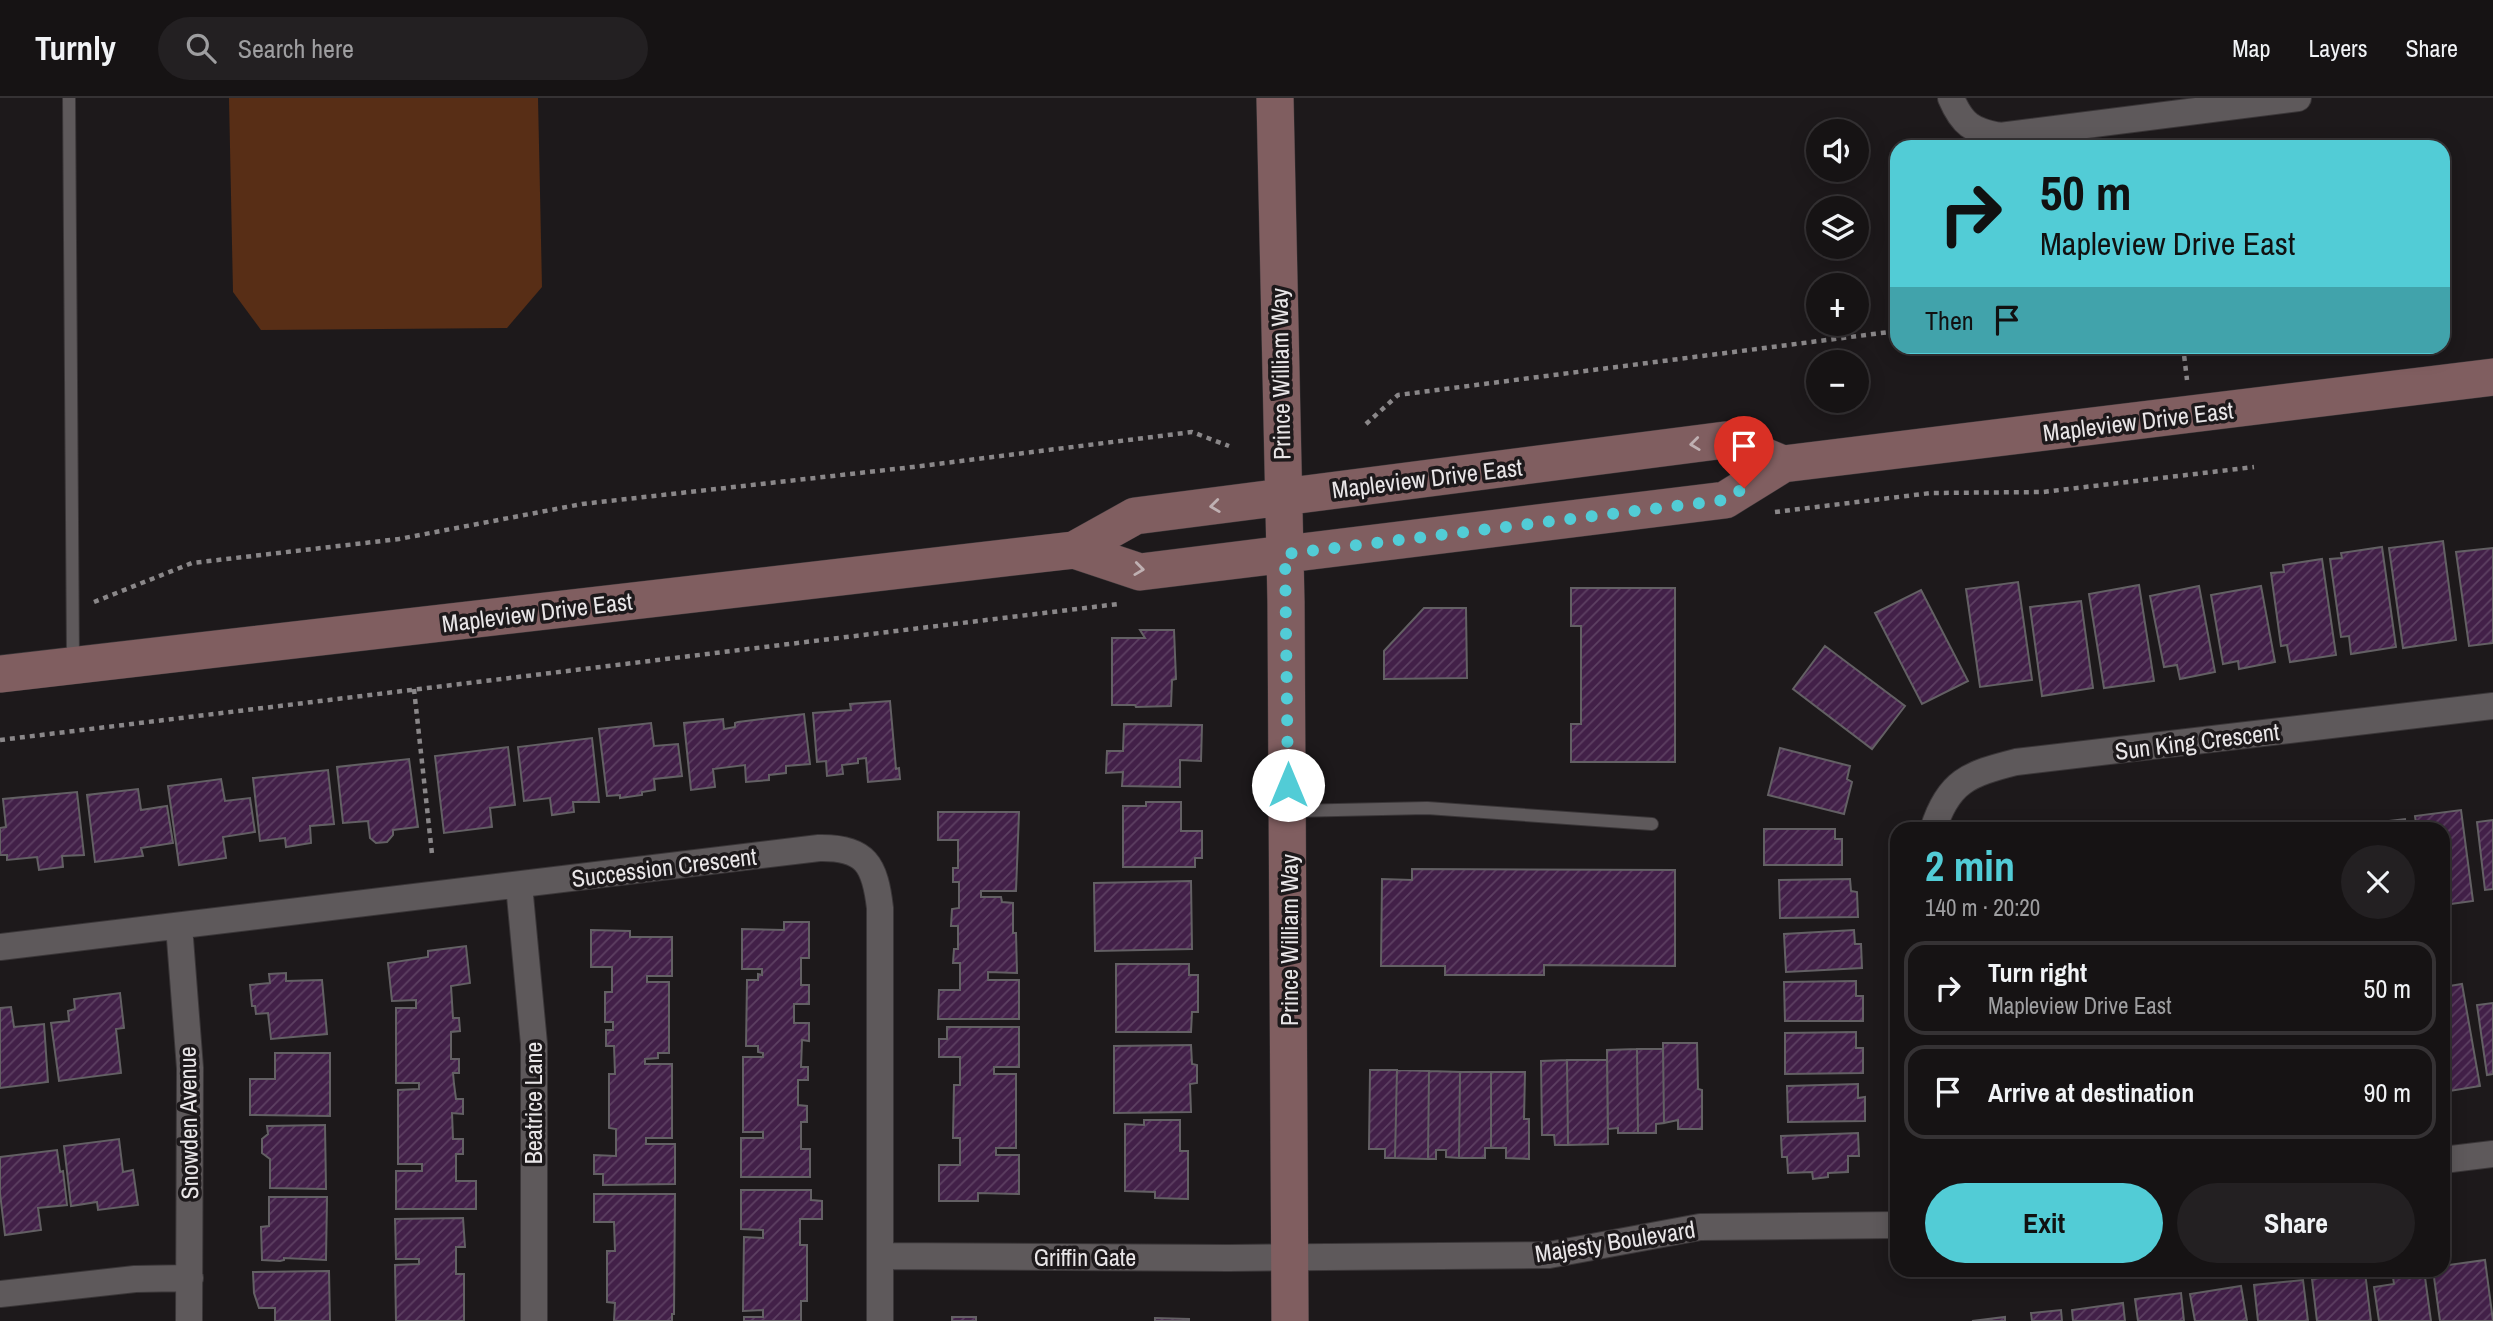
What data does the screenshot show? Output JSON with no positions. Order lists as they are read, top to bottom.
{
  "streets": {
    "main road": ["Prince William Way", "Mapleview Drive East"],
    "street": [
      "Sun King Crescent",
      "Succession Crescent",
      "Beatrice Lane",
      "Snowden Avenue",
      "Majesty Boulevard",
      "Griffin Gate"
    ]
  },
  "crossings": [
    ["Prince William Way", "Mapleview Drive East"],
    ["Prince William Way", "Majesty Boulevard"],
    ["Prince William Way", "Griffin Gate"],
    ["Succession Crescent", "Beatrice Lane"],
    ["Succession Crescent", "Snowden Avenue"],
    ["Succession Crescent", "Griffin Gate"],
    ["Majesty Boulevard", "Griffin Gate"]
  ],
  "page": {
    "header": "Turnly",
    "search": "Search here",
    "nav": ["Map", "Layers", "Share"],
    "map_buttons": ["+", "−"],
    "turn": ["50 m", "Mapleview Drive East"],
    "then": "Then",
    "heading": ["2 min", "140 m · 20:20"],
    "list": [
      {
        "name": "Turn right",
        "note": "Mapleview Drive East",
        "value": "50 m"
      },
      {
        "name": "Arrive at destination",
        "value": "90 m"
      }
    ],
    "buttons": ["Exit", "Share"]
  }
}
